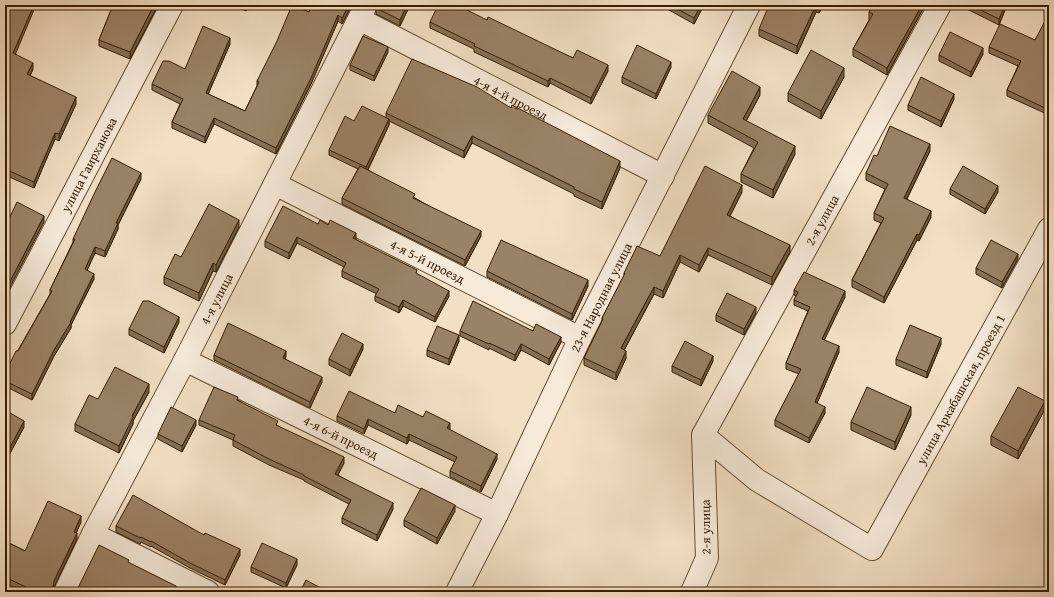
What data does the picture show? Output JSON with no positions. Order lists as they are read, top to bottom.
{
  "streets": {
    "street": [
      "4-я 4-й проезд",
      "улица Гаирханова",
      "2-я улица",
      "4-я 5-й проезд",
      "23-я Народная улица",
      "4-я улица",
      "улица Аркабашская, проезд 1",
      "4-я 6-й проезд"
    ]
  },
  "crossings": [
    ["4-я 4-й проезд", "23-я Народная улица"],
    ["4-я 4-й проезд", "4-я улица"],
    ["2-я улица", "улица Аркабашская, проезд 1"],
    ["4-я 5-й проезд", "23-я Народная улица"],
    ["4-я 5-й проезд", "4-я улица"],
    ["23-я Народная улица", "4-я 6-й проезд"],
    ["4-я улица", "4-я 6-й проезд"]
  ]
}
